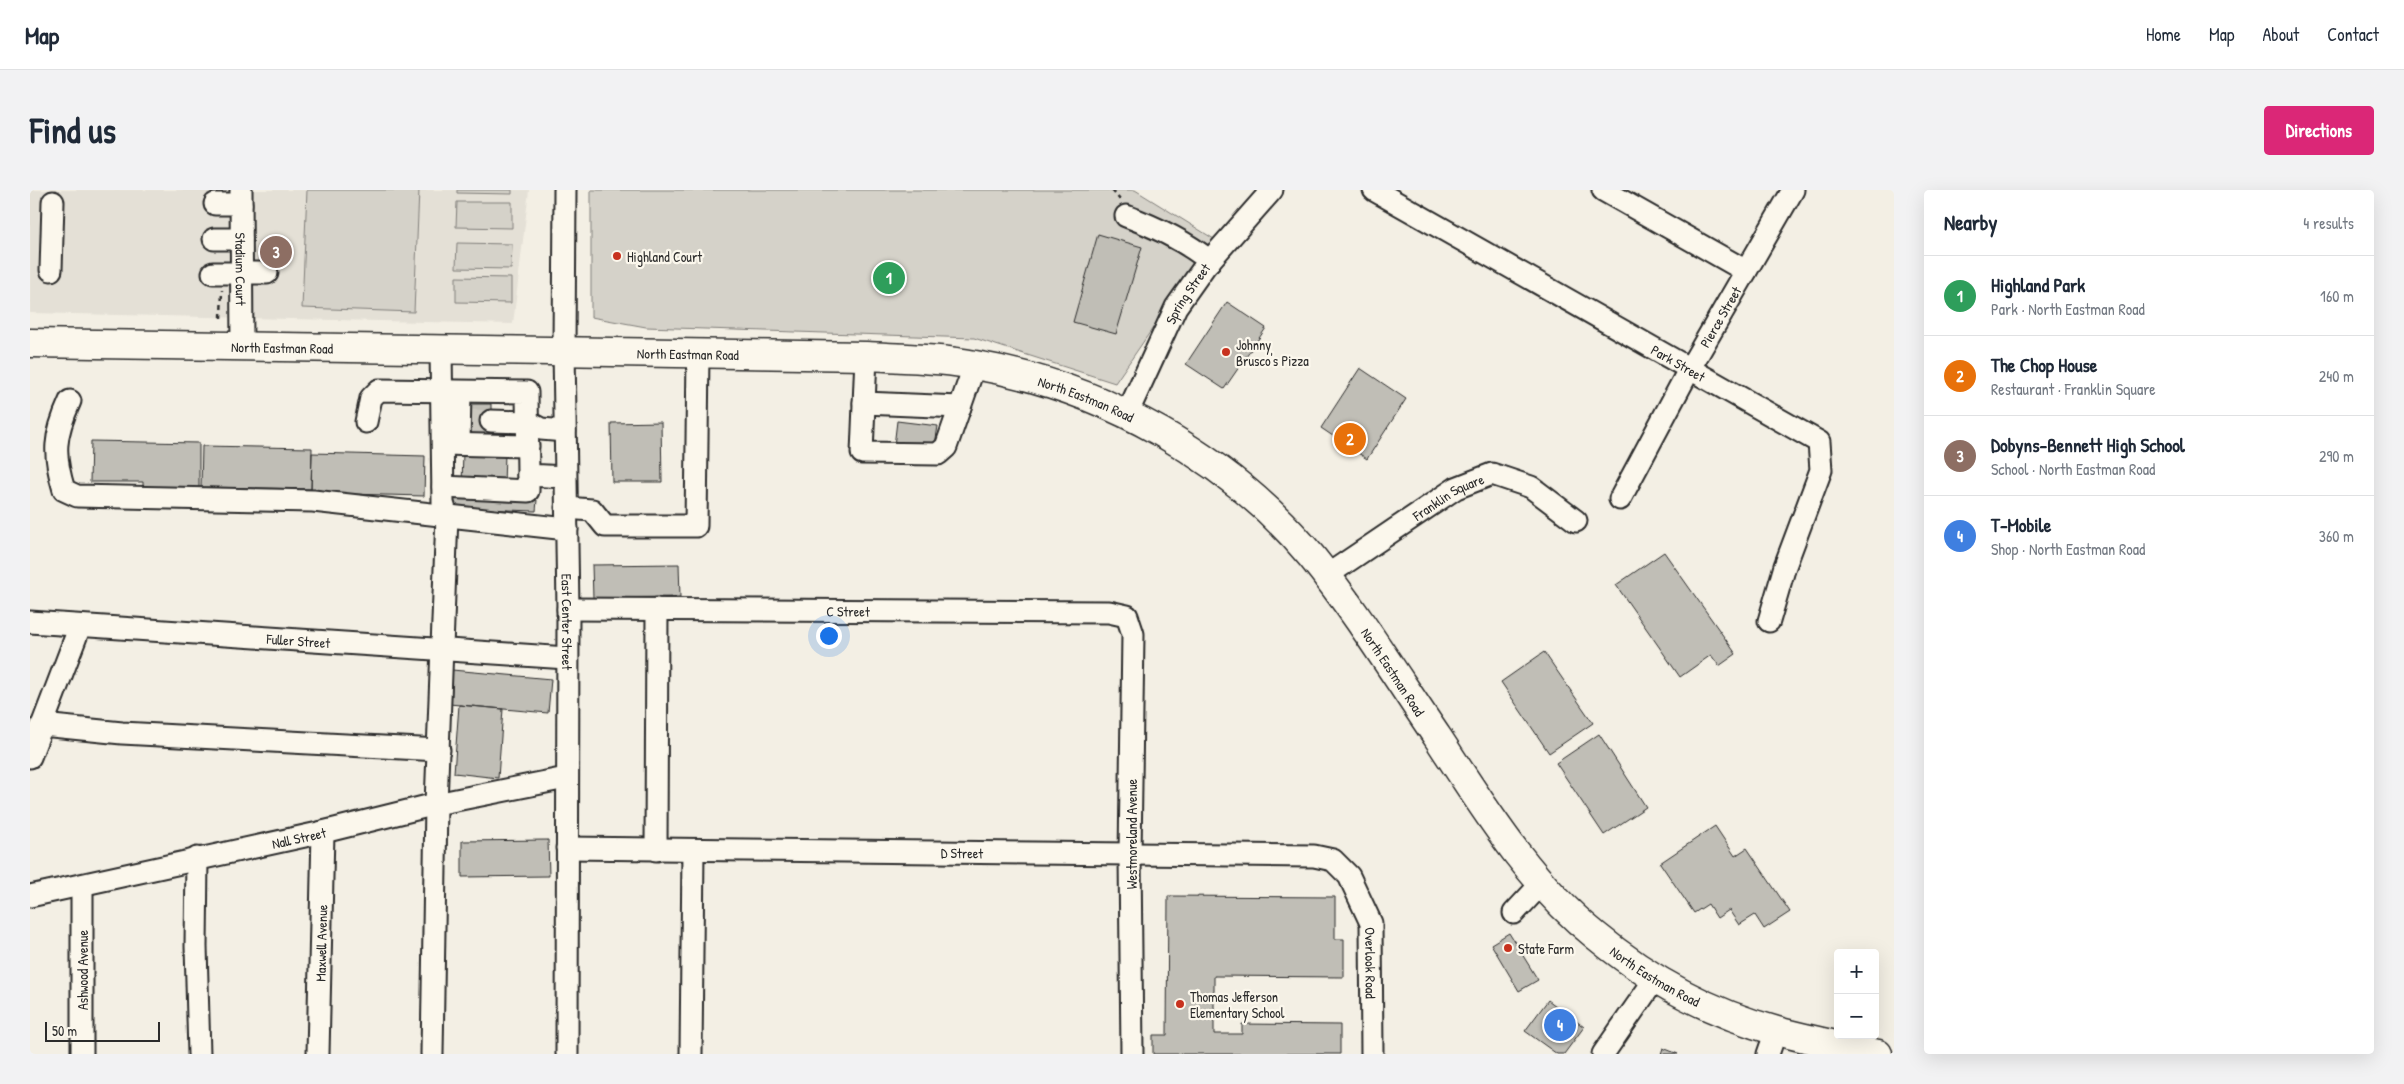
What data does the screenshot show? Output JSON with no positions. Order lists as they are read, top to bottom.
{
  "streets": {
    "main road": ["North Eastman Road"],
    "street": [
      "Stadium Court",
      "Spring Street",
      "Pierce Street",
      "Park Street",
      "Franklin Square",
      "C Street",
      "East Center Street",
      "Fuller Street",
      "Westmoreland Avenue",
      "Nall Street",
      "D Street",
      "Maxwell Avenue",
      "Overlook Road",
      "Ashwood Avenue"
    ]
  },
  "crossings": [
    ["Stadium Court", "North Eastman Road"],
    ["Spring Street", "North Eastman Road"],
    ["Pierce Street", "Park Street"],
    ["North Eastman Road", "Franklin Square"],
    ["North Eastman Road", "East Center Street"],
    ["C Street", "East Center Street"],
    ["C Street", "Westmoreland Avenue"],
    ["East Center Street", "Fuller Street"],
    ["East Center Street", "Nall Street"],
    ["East Center Street", "D Street"],
    ["Westmoreland Avenue", "D Street"],
    ["Nall Street", "Maxwell Avenue"],
    ["Nall Street", "Ashwood Avenue"],
    ["D Street", "Overlook Road"]
  ],
  "places": [
    "Highland Court",
    "Johnny Brusco's Pizza",
    "State Farm",
    "Thomas Jefferson Elementary School"
  ],
  "scale_bar": "50 m",
  "page": {
    "header": "Map",
    "nav": [
      "Home",
      "Map",
      "About",
      "Contact"
    ],
    "buttons": "Directions",
    "title": "Find us",
    "heading": ["Nearby", "4 results"],
    "pins": [
      "3",
      "1",
      "2",
      "4"
    ],
    "list": [
      {
        "mark": "1",
        "name": "Highland Park",
        "note": "Park · North Eastman Road",
        "value": "160 m"
      },
      {
        "mark": "2",
        "name": "The Chop House",
        "note": "Restaurant · Franklin Square",
        "value": "240 m"
      },
      {
        "mark": "3",
        "name": "Dobyns-Bennett High School",
        "note": "School · North Eastman Road",
        "value": "290 m"
      },
      {
        "mark": "4",
        "name": "T-Mobile",
        "note": "Shop · North Eastman Road",
        "value": "360 m"
      }
    ],
    "map_buttons": ["+", "−"],
    "scale": "50 m"
  }
}
